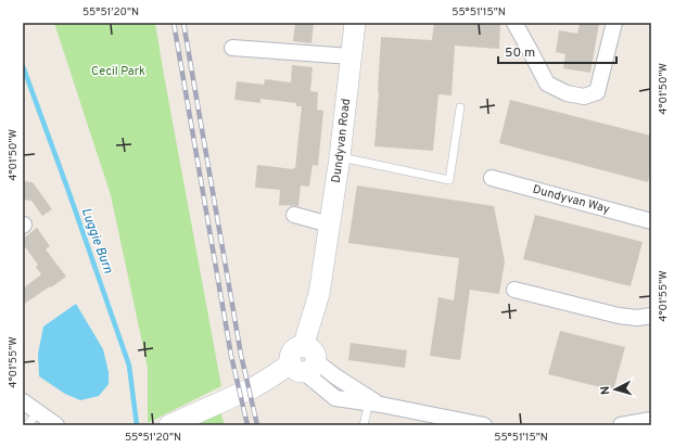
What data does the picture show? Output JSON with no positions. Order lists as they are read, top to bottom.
{
  "streets": {
    "main road": ["Dundyvan Road"],
    "street": ["Dundyvan Way"]
  },
  "water": ["Luggie Burn"],
  "parks": ["Cecil Park"],
  "scale_bar": "50 m",
  "north": "left",
  "coordinates": [
    "55°51'20\"N",
    "55°51'15\"N",
    "4°01'50\"W",
    "4°01'55\"W"
  ]
}
